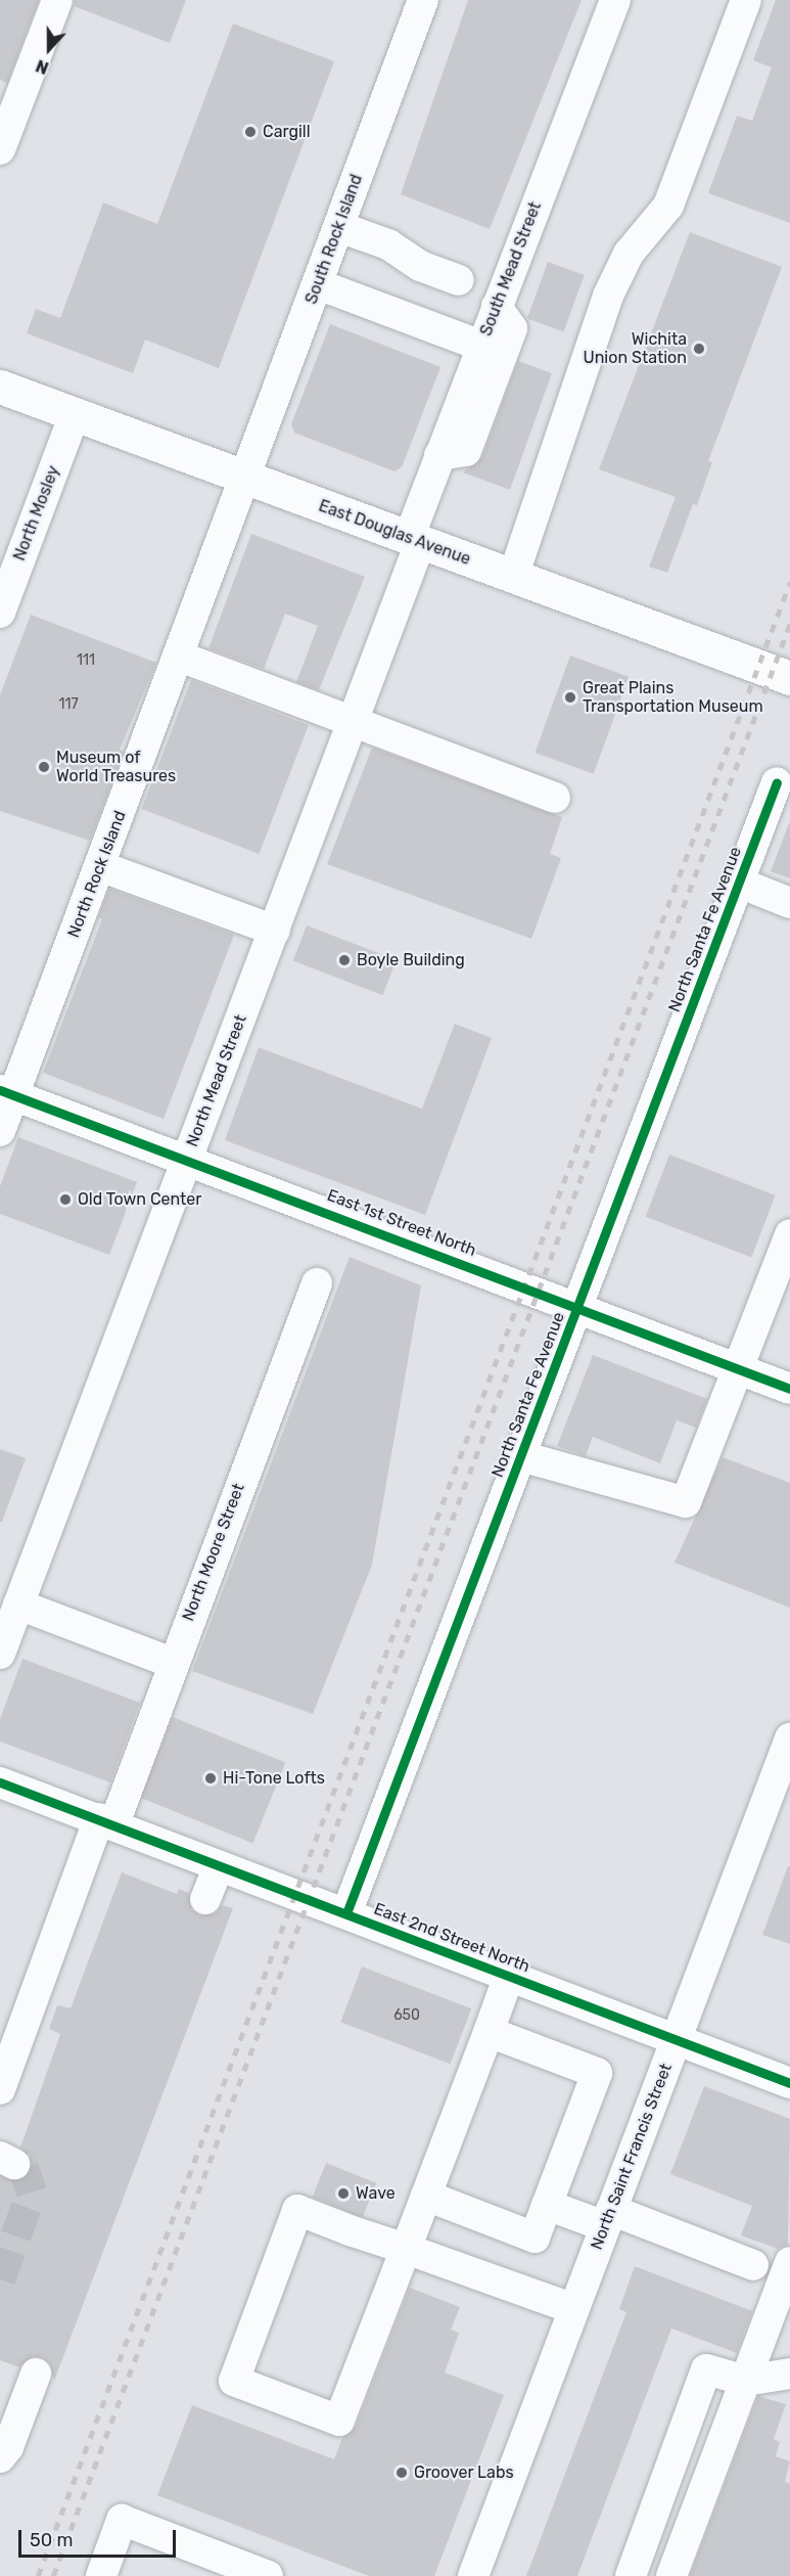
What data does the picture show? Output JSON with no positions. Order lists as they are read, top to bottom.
{
  "streets": {
    "main road": ["East Douglas Avenue"],
    "street": [
      "South Rock Island",
      "South Mead Street",
      "North Mosley",
      "North Rock Island",
      "North Santa Fe Avenue",
      "North Mead Street",
      "East 1st Street North",
      "North Moore Street",
      "East 2nd Street North",
      "North Saint Francis Street"
    ]
  },
  "crossings": [
    ["South Rock Island", "East Douglas Avenue"],
    ["South Rock Island", "North Rock Island"],
    ["South Mead Street", "East Douglas Avenue"],
    ["South Mead Street", "North Mead Street"],
    ["North Mosley", "East Douglas Avenue"],
    ["East Douglas Avenue", "North Rock Island"],
    ["East Douglas Avenue", "North Mead Street"],
    ["North Rock Island", "East 1st Street North"],
    ["North Santa Fe Avenue", "East 1st Street North"],
    ["North Santa Fe Avenue", "East 2nd Street North"],
    ["North Mead Street", "East 1st Street North"],
    ["North Moore Street", "East 2nd Street North"],
    ["East 2nd Street North", "North Saint Francis Street"]
  ],
  "places": [
    "Cargill",
    "Wichita Union Station",
    "Great Plains Transportation Museum",
    "Museum of World Treasures",
    "Boyle Building",
    "Old Town Center",
    "Hi-Tone Lofts",
    "Wave",
    "Groover Labs"
  ],
  "house_numbers": ["111", "117", "650"],
  "scale_bar": "50 m",
  "north": "bottom"
}
